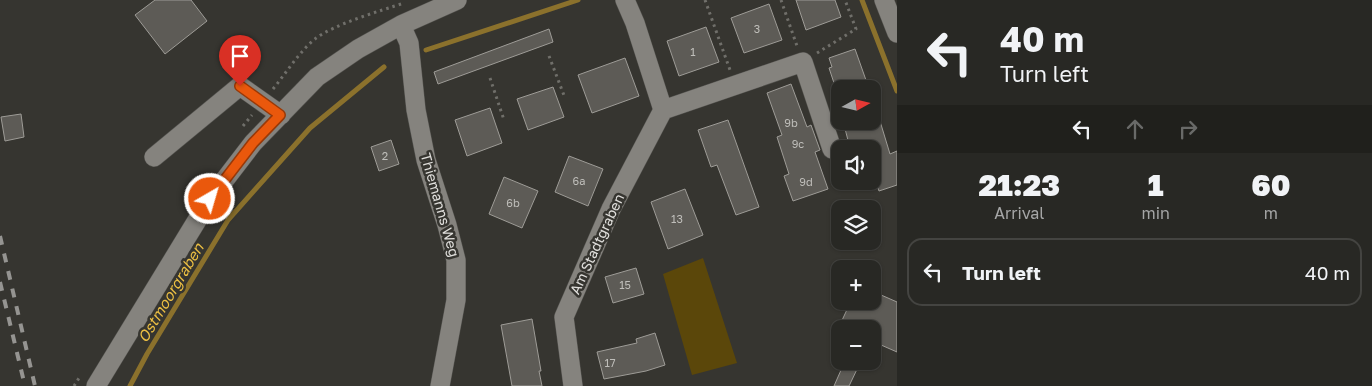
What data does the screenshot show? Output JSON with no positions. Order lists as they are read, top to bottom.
{
  "streets": {
    "street": ["Thiemanns Weg", "Am Stadtgraben"]
  },
  "water": ["Ostmoorgraben"],
  "house_numbers": [
    "3",
    "1",
    "9b",
    "9c",
    "2",
    "6a",
    "9d",
    "6b",
    "13",
    "15",
    "17"
  ],
  "north": "right",
  "page": {
    "turn": ["40 m", "Turn left"],
    "map_buttons": ["+", "−"],
    "eta": [
      "21:23",
      "Arrival",
      "1",
      "min",
      "60",
      "m"
    ],
    "list": [
      {
        "name": "Turn left",
        "value": "40 m"
      }
    ]
  }
}
